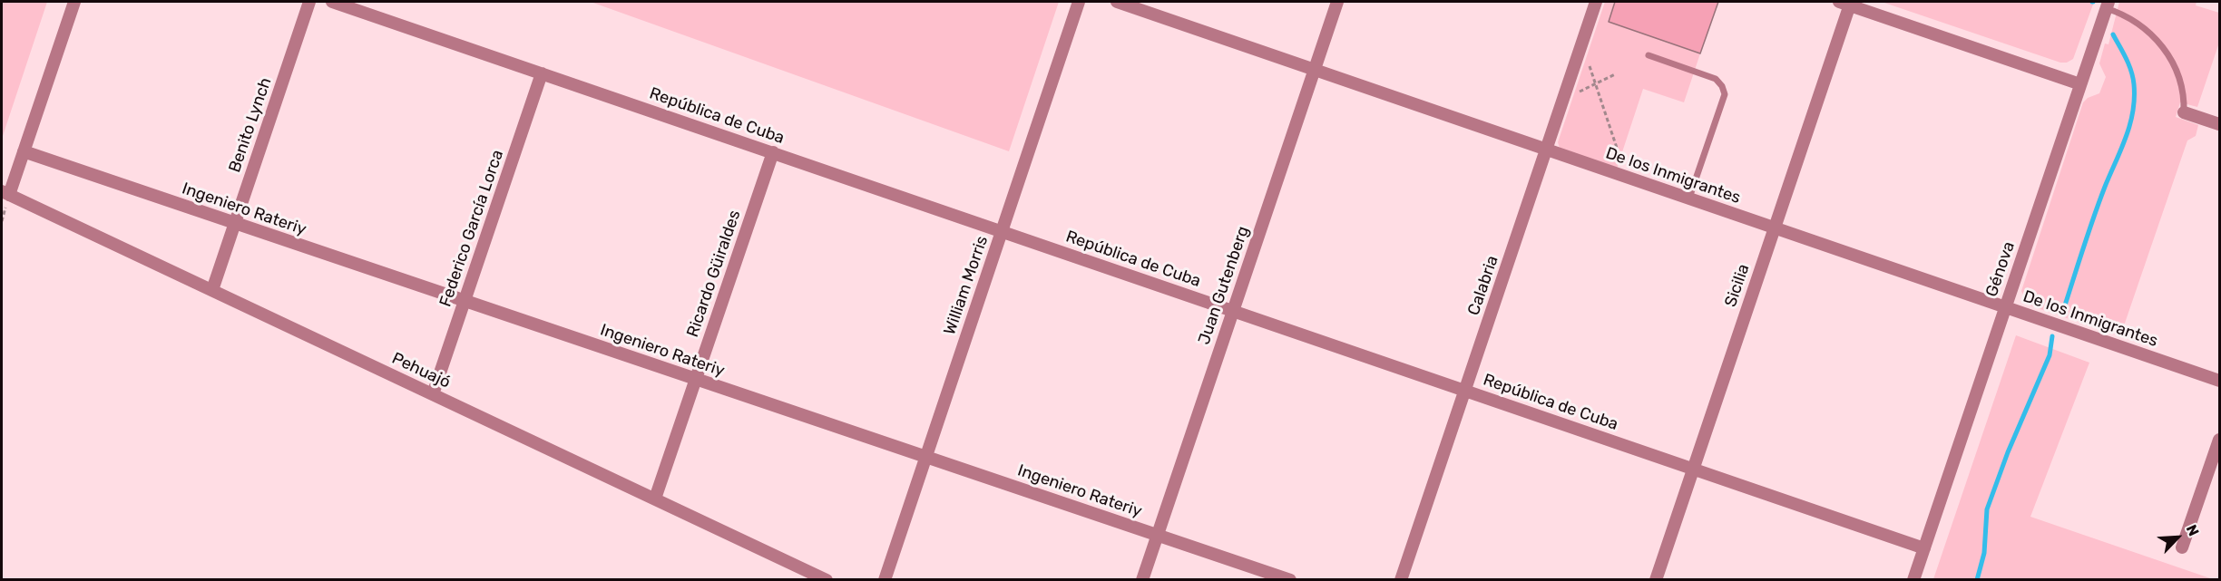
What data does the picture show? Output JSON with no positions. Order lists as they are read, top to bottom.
{
  "streets": {
    "street": [
      "República de Cuba",
      "Benito Lynch",
      "De los Inmigrantes",
      "Ingeniero Rateriy",
      "Federico García Lorca",
      "Génova",
      "Ricardo Güiraldes",
      "William Morris",
      "Juan Gutenberg",
      "Calabria",
      "Sicilia",
      "Pehuajó"
    ]
  },
  "crossings": [
    ["República de Cuba", "Federico García Lorca"],
    ["República de Cuba", "Génova"],
    ["República de Cuba", "Ricardo Güiraldes"],
    ["República de Cuba", "William Morris"],
    ["República de Cuba", "Juan Gutenberg"],
    ["República de Cuba", "Calabria"],
    ["República de Cuba", "Sicilia"],
    ["Benito Lynch", "Ingeniero Rateriy"],
    ["Benito Lynch", "Pehuajó"],
    ["De los Inmigrantes", "Génova"],
    ["De los Inmigrantes", "Juan Gutenberg"],
    ["De los Inmigrantes", "Calabria"],
    ["De los Inmigrantes", "Sicilia"],
    ["Ingeniero Rateriy", "Federico García Lorca"],
    ["Ingeniero Rateriy", "Ricardo Güiraldes"],
    ["Ingeniero Rateriy", "William Morris"],
    ["Ingeniero Rateriy", "Juan Gutenberg"],
    ["Federico García Lorca", "Pehuajó"],
    ["Ricardo Güiraldes", "Pehuajó"]
  ],
  "north": "top right"
}
